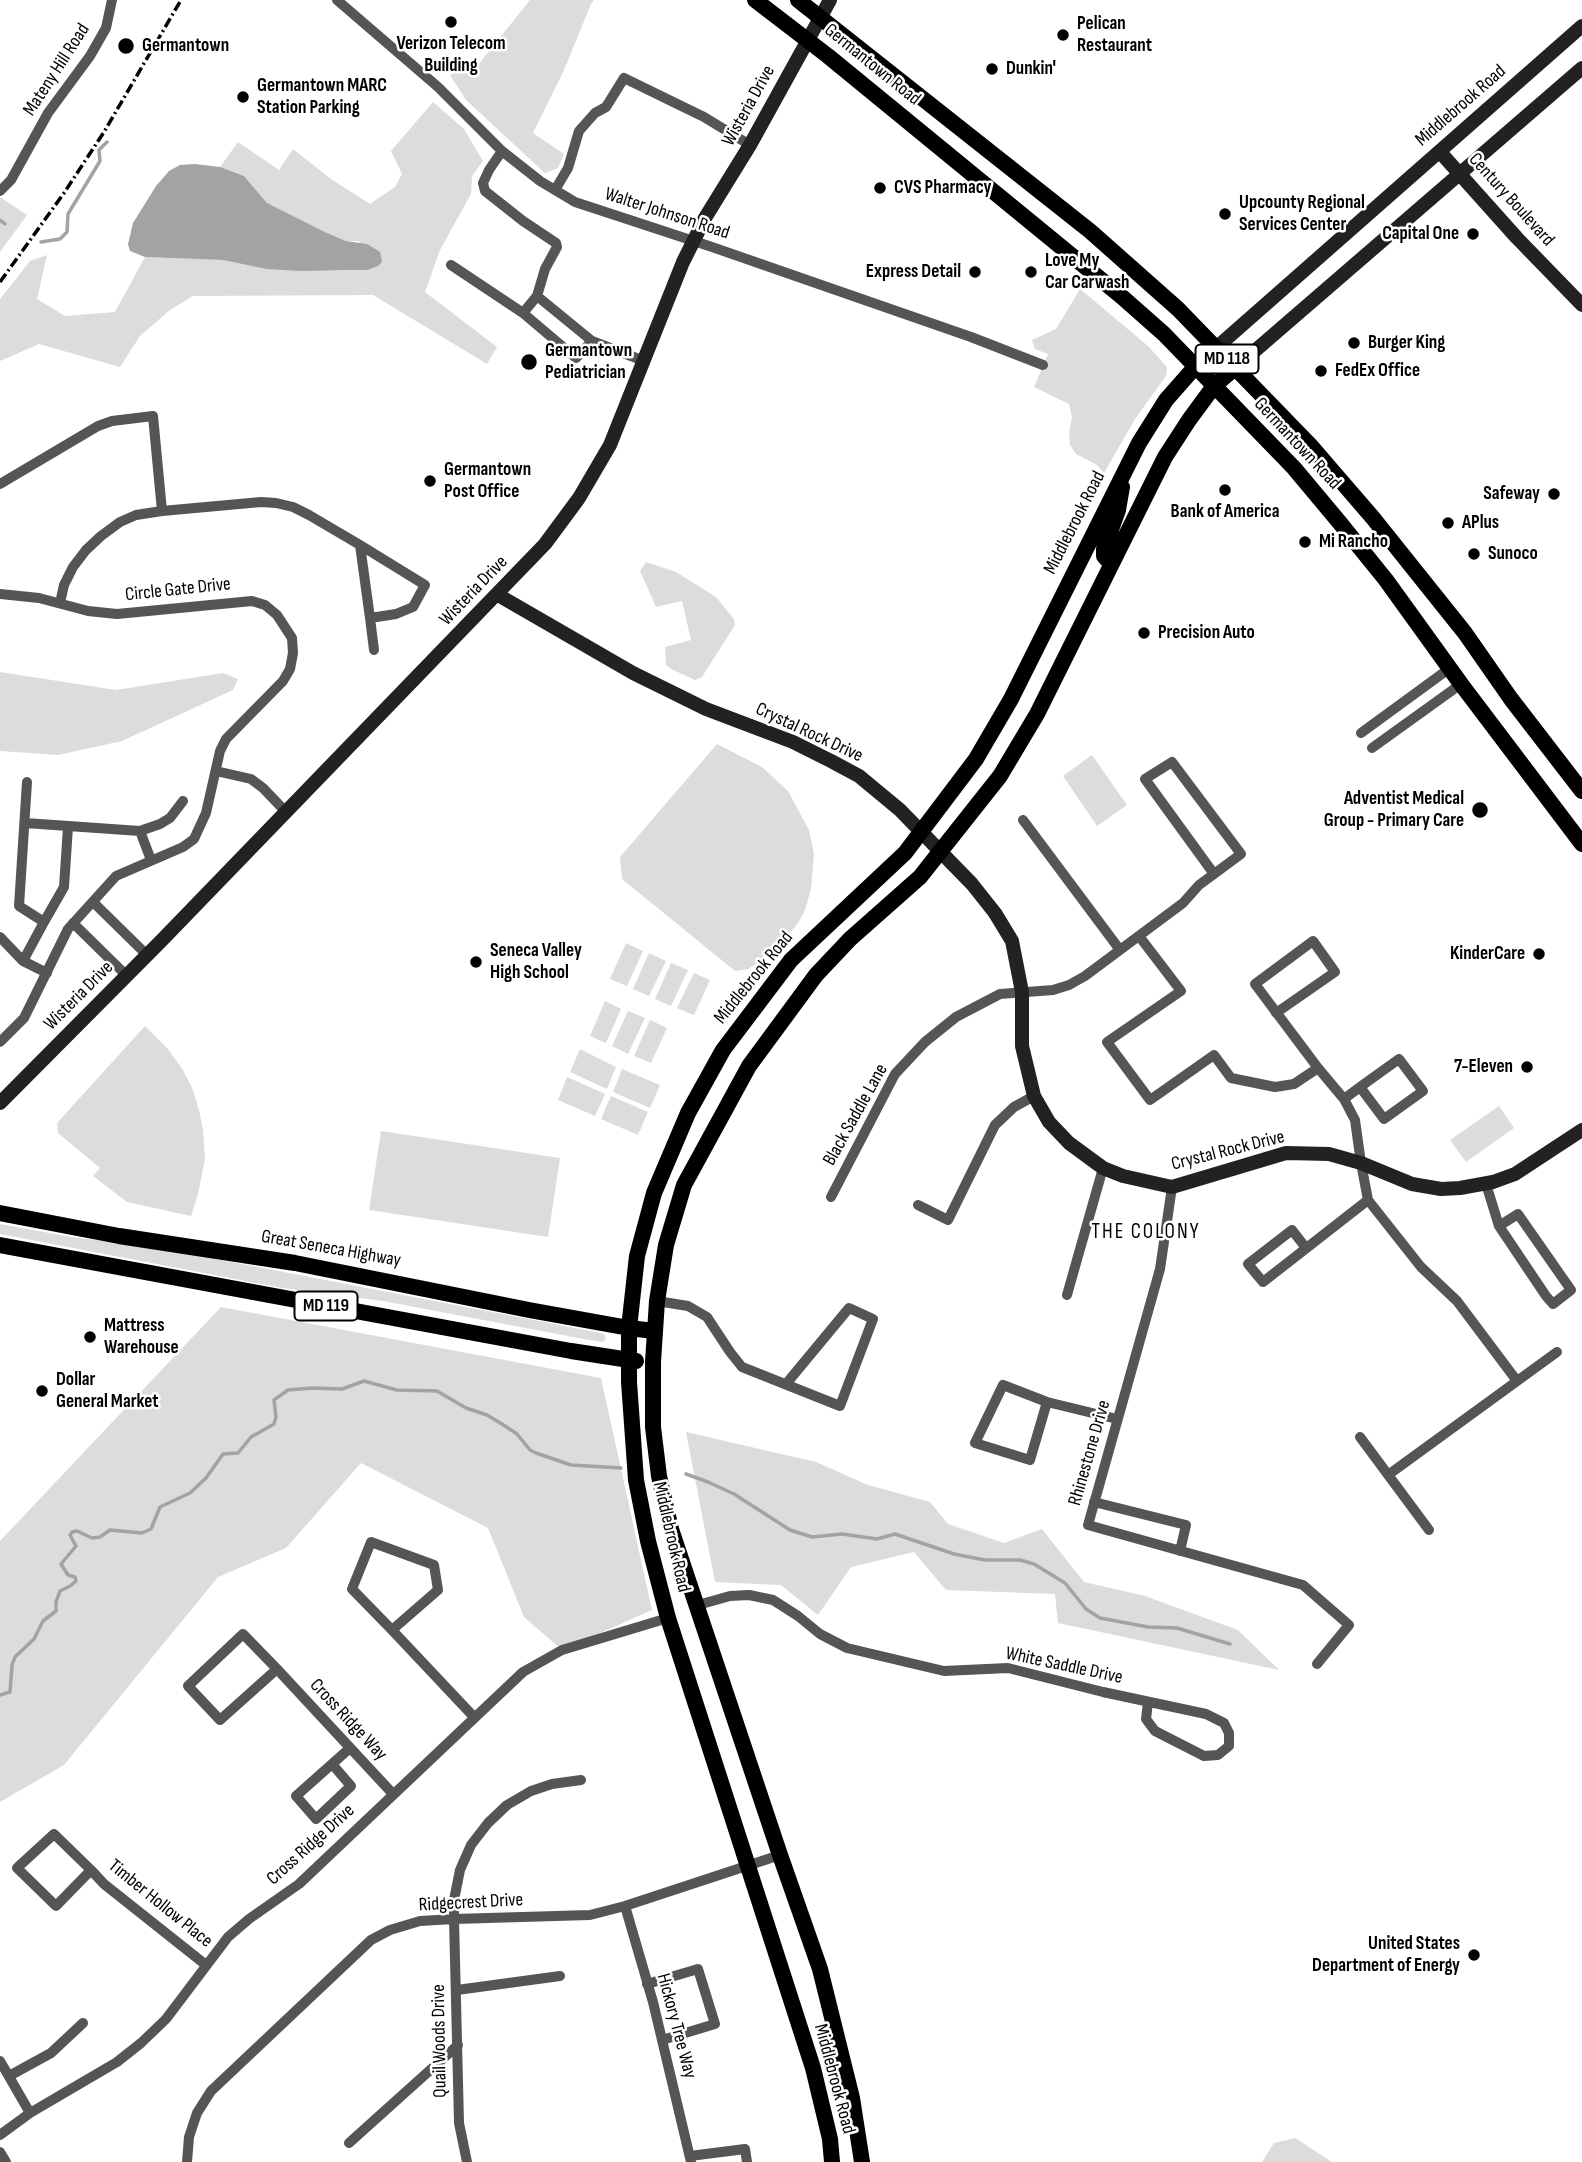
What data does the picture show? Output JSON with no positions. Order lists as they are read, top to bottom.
{
  "streets": {
    "main road": [
      "Germantown Road",
      "Middlebrook Road",
      "MD 118",
      "Great Seneca Highway",
      "MD 119"
    ],
    "street": [
      "Mateny Hill Road",
      "Wisteria Drive",
      "Century Boulevard",
      "Walter Johnson Road",
      "Circle Gate Drive",
      "Crystal Rock Drive",
      "Black Saddle Lane",
      "Rhinestone Drive",
      "White Saddle Drive",
      "Cross Ridge Way",
      "Cross Ridge Drive",
      "Ridgecrest Drive",
      "Timber Hollow Place",
      "Hickory Tree Way",
      "Quail Woods Drive"
    ]
  },
  "crossings": [
    ["Germantown Road", "Wisteria Drive"],
    ["Germantown Road", "Middlebrook Road"],
    ["Wisteria Drive", "Walter Johnson Road"],
    ["Wisteria Drive", "Crystal Rock Drive"],
    ["Middlebrook Road", "Century Boulevard"],
    ["Middlebrook Road", "Crystal Rock Drive"],
    ["Middlebrook Road", "Great Seneca Highway"],
    ["Middlebrook Road", "MD 119"],
    ["Middlebrook Road", "White Saddle Drive"],
    ["Middlebrook Road", "Cross Ridge Drive"],
    ["Middlebrook Road", "Ridgecrest Drive"],
    ["Crystal Rock Drive", "Black Saddle Lane"],
    ["Crystal Rock Drive", "Rhinestone Drive"],
    ["Cross Ridge Way", "Cross Ridge Drive"],
    ["Cross Ridge Drive", "Timber Hollow Place"],
    ["Ridgecrest Drive", "Hickory Tree Way"],
    ["Ridgecrest Drive", "Quail Woods Drive"]
  ],
  "districts": ["THE COLONY"],
  "places": [
    "Verizon Telecom Building",
    "Pelican Restaurant",
    "Germantown",
    "Dunkin'",
    "Germantown MARC Station Parking",
    "CVS Pharmacy",
    "Upcounty Regional Services Center",
    "Capital One",
    "Express Detail",
    "Love My Car Carwash",
    "Burger King",
    "Germantown Pediatrician",
    "FedEx Office",
    "Germantown Post Office",
    "Bank of America",
    "Safeway",
    "APlus",
    "Mi Rancho",
    "Sunoco",
    "Precision Auto",
    "Adventist Medical Group - Primary Care",
    "KinderCare",
    "Seneca Valley High School",
    "7-Eleven",
    "Mattress Warehouse",
    "Dollar General Market",
    "United States Department of Energy"
  ]
}
